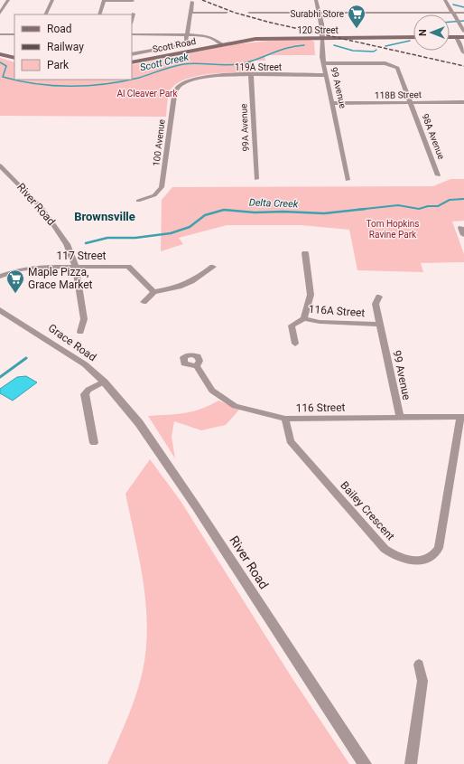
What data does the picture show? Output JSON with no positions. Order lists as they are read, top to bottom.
{
  "streets": {
    "main road": ["120 Street", "Scott Road"],
    "street": [
      "119A Street",
      "99 Avenue",
      "118B Street",
      "99A Avenue",
      "98A Avenue",
      "100 Avenue",
      "River Road",
      "117 Street",
      "116A Street",
      "Grace Road",
      "116 Street",
      "Bailey Crescent"
    ]
  },
  "crossings": [
    ["120 Street", "Scott Road"],
    ["120 Street", "99 Avenue"],
    ["119A Street", "99 Avenue"],
    ["119A Street", "99A Avenue"],
    ["119A Street", "100 Avenue"],
    ["99 Avenue", "118B Street"],
    ["99 Avenue", "98A Avenue"],
    ["99 Avenue", "116A Street"],
    ["99 Avenue", "116 Street"],
    ["118B Street", "98A Avenue"],
    ["River Road", "117 Street"],
    ["River Road", "Grace Road"],
    ["116 Street", "Bailey Crescent"]
  ],
  "districts": ["Brownsville"],
  "water": ["Scott Creek", "Delta Creek"],
  "parks": ["Al Cleaver Park", "Tom Hopkins Ravine Park"],
  "places": {
    "supermarket": ["Surabhi Store", "Maple Pizza, Grace Market"]
  },
  "legend": ["Road", "Railway", "Park"],
  "north": "left"
}
